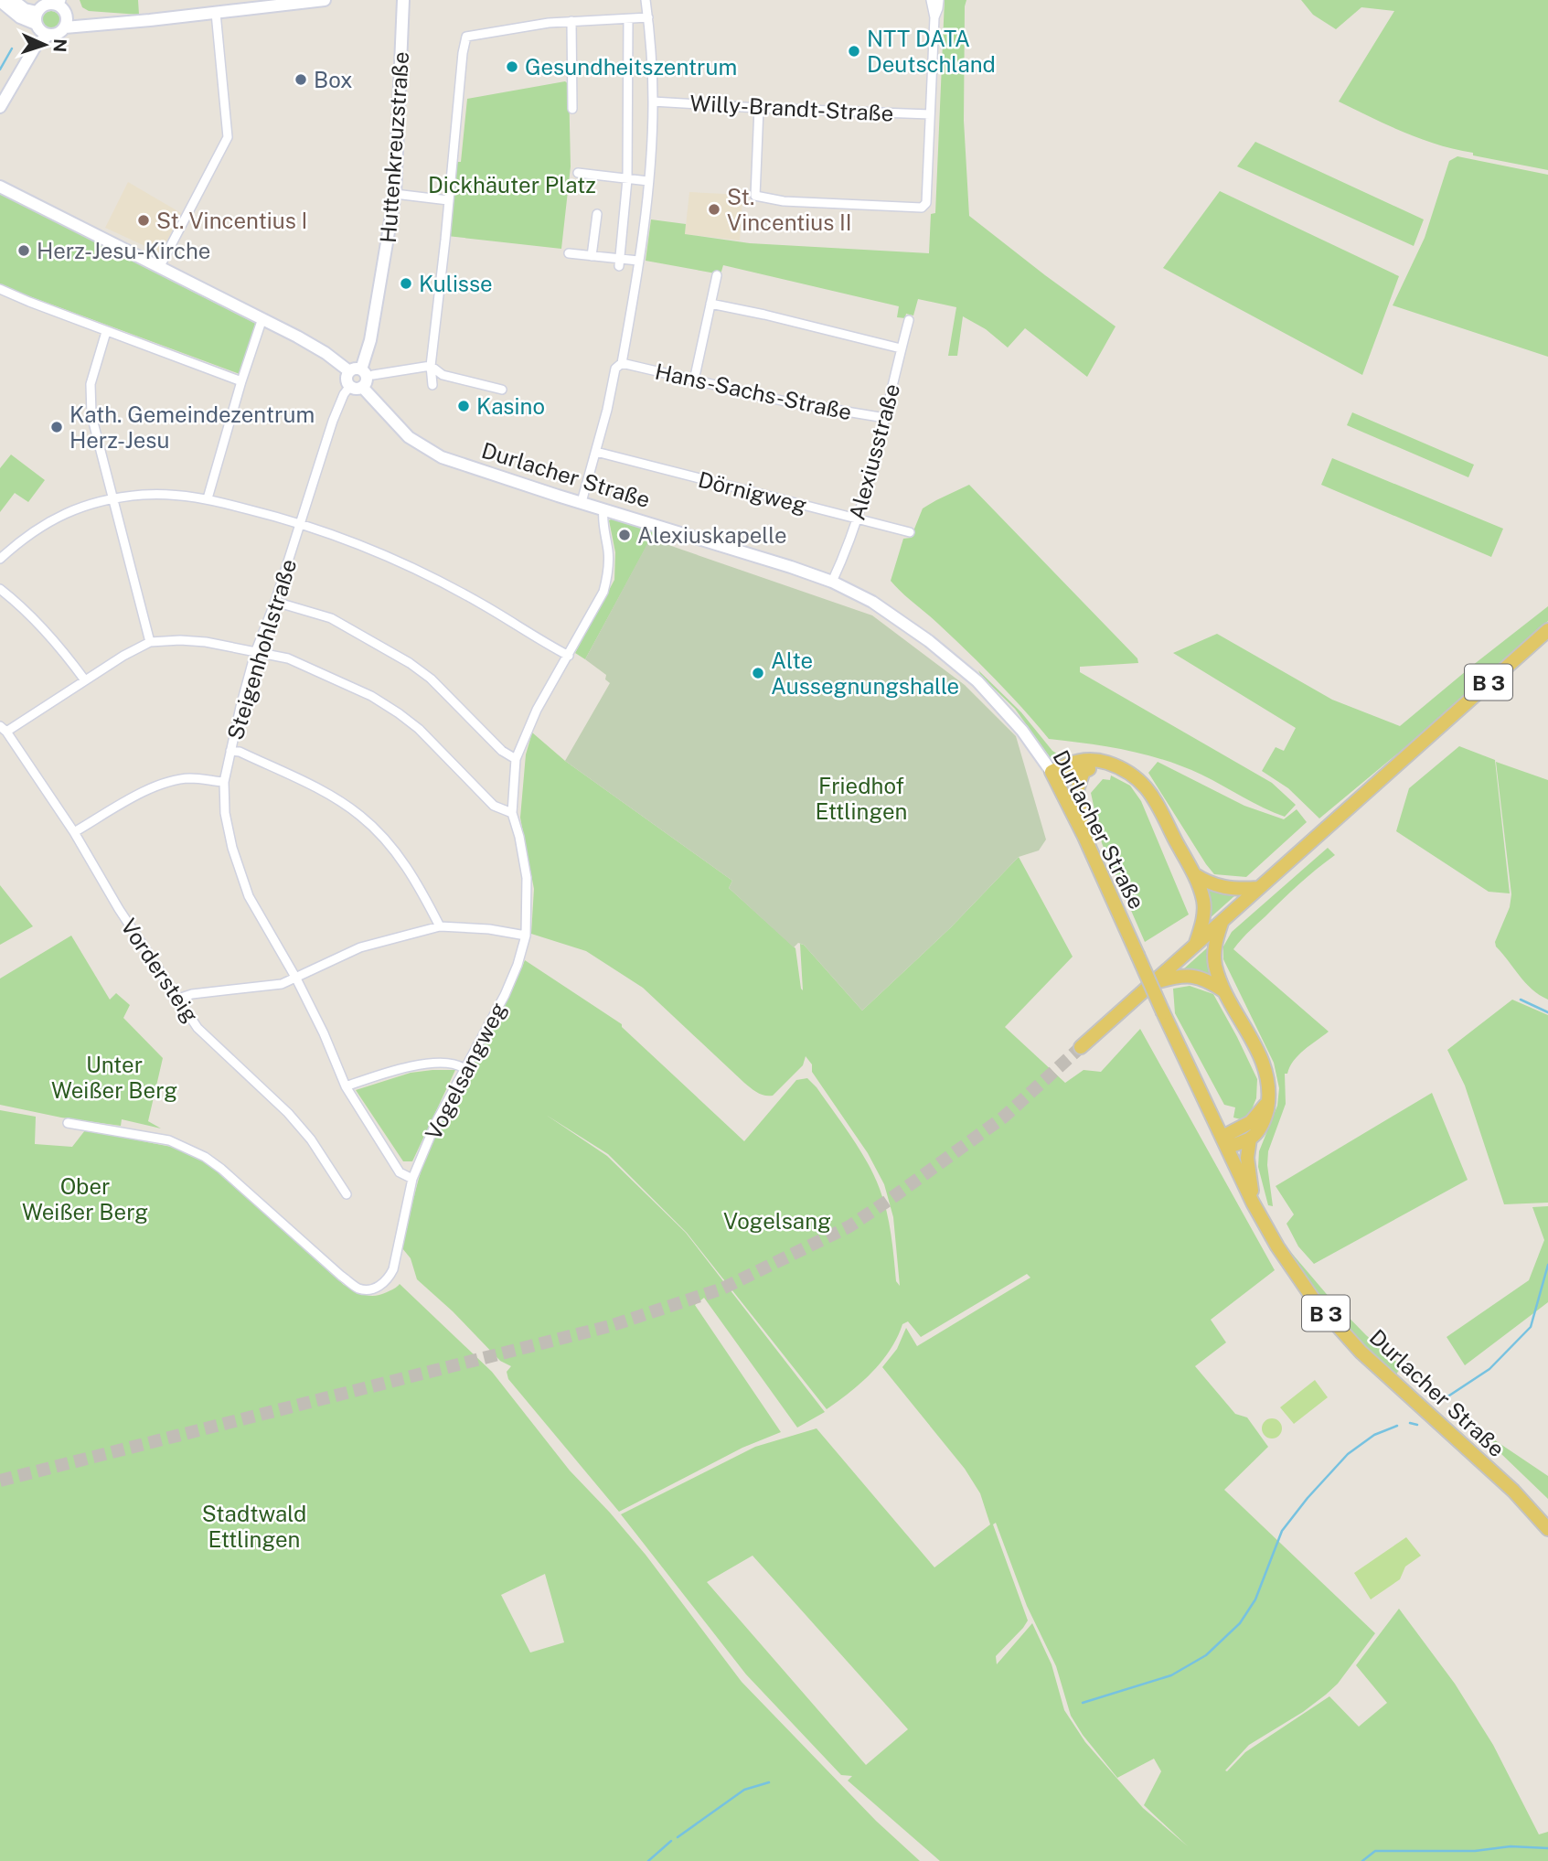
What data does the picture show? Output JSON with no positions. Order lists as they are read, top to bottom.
{
  "streets": {
    "main road": ["Huttenkreuzstraße", "Durlacher Straße", "B 3"],
    "street": [
      "Willy-Brandt-Straße",
      "Hans-Sachs-Straße",
      "Alexiusstraße",
      "Dörnigweg",
      "Steigenhohlstraße",
      "Vordersteig",
      "Vogelsangweg"
    ]
  },
  "crossings": [
    ["Hans-Sachs-Straße", "Alexiusstraße"],
    ["Alexiusstraße", "Durlacher Straße"],
    ["Alexiusstraße", "Dörnigweg"],
    ["Durlacher Straße", "Steigenhohlstraße"],
    ["Durlacher Straße", "Vogelsangweg"],
    ["Steigenhohlstraße", "Vogelsangweg"]
  ],
  "parks": [
    "Dickhäuter Platz",
    "Friedhof Ettlingen",
    "Unter Weißer Berg",
    "Ober Weißer Berg",
    "Vogelsang",
    "Stadtwald Ettlingen"
  ],
  "places": [
    "NTT DATA Deutschland",
    "Gesundheitszentrum",
    "Box",
    "St. Vincentius II",
    "St. Vincentius I",
    "Herz-Jesu-Kirche",
    "Kulisse",
    "Kasino",
    "Kath. Gemeindezentrum Herz-Jesu",
    "Alexiuskapelle",
    "Alte Aussegnungshalle"
  ],
  "north": "right"
}
